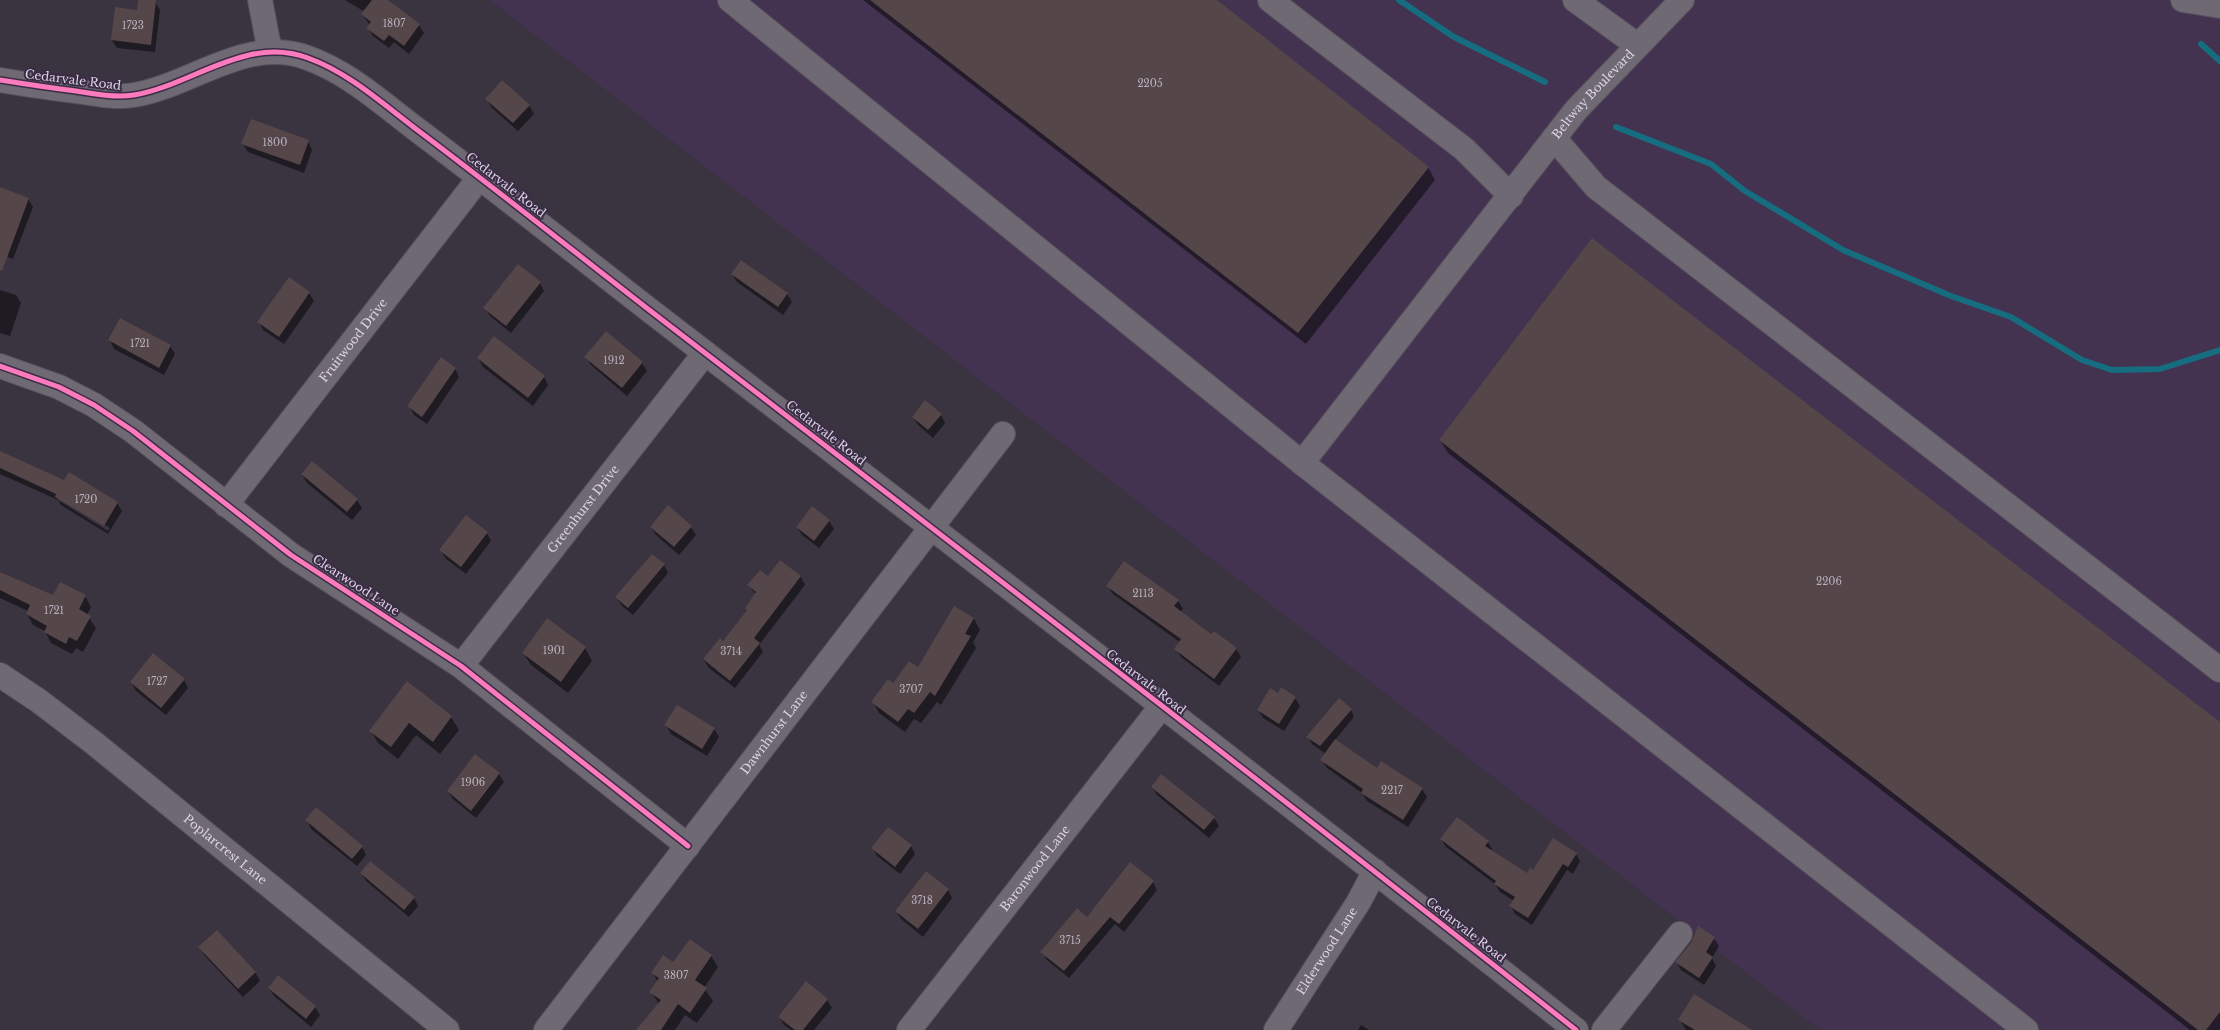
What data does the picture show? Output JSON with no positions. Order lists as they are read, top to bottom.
{
  "streets": {
    "street": [
      "Cedarvale Road",
      "Beltway Boulevard",
      "Fruitwood Drive",
      "Greenhurst Drive",
      "Clearwood Lane",
      "Dawnhurst Lane",
      "Poplarcrest Lane",
      "Baronwood Lane",
      "Elderwood Lane"
    ]
  },
  "crossings": [
    ["Cedarvale Road", "Fruitwood Drive"],
    ["Cedarvale Road", "Greenhurst Drive"],
    ["Cedarvale Road", "Dawnhurst Lane"],
    ["Cedarvale Road", "Baronwood Lane"],
    ["Cedarvale Road", "Elderwood Lane"],
    ["Fruitwood Drive", "Clearwood Lane"],
    ["Greenhurst Drive", "Clearwood Lane"],
    ["Clearwood Lane", "Dawnhurst Lane"]
  ],
  "house_numbers": [
    "1807",
    "1723",
    "2205",
    "1800",
    "1721",
    "1912",
    "1720",
    "2206",
    "2113",
    "1721",
    "1901",
    "3714",
    "1727",
    "3707",
    "1906",
    "2217",
    "3718",
    "3715",
    "3807"
  ]
}
